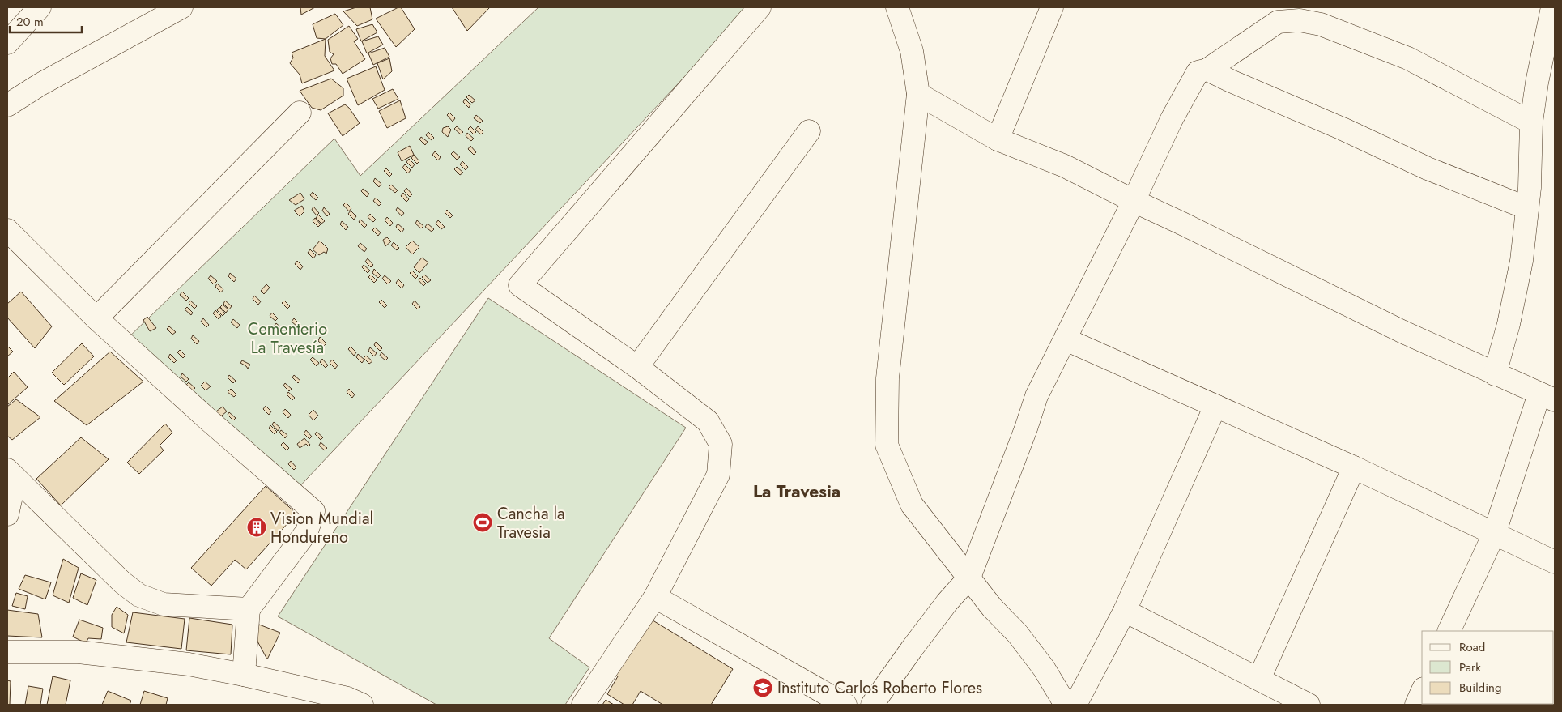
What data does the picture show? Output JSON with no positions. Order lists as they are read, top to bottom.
{
  "districts": ["La Travesia"],
  "parks": ["Cementerio La Travesía"],
  "places": {
    "sports": ["Cancha la Travesia"],
    "building": ["Vision Mundial Hondureno"],
    "school or university": ["Instituto Carlos Roberto Flores"]
  },
  "legend": ["Road", "Park", "Building"],
  "scale_bar": "20 m"
}
